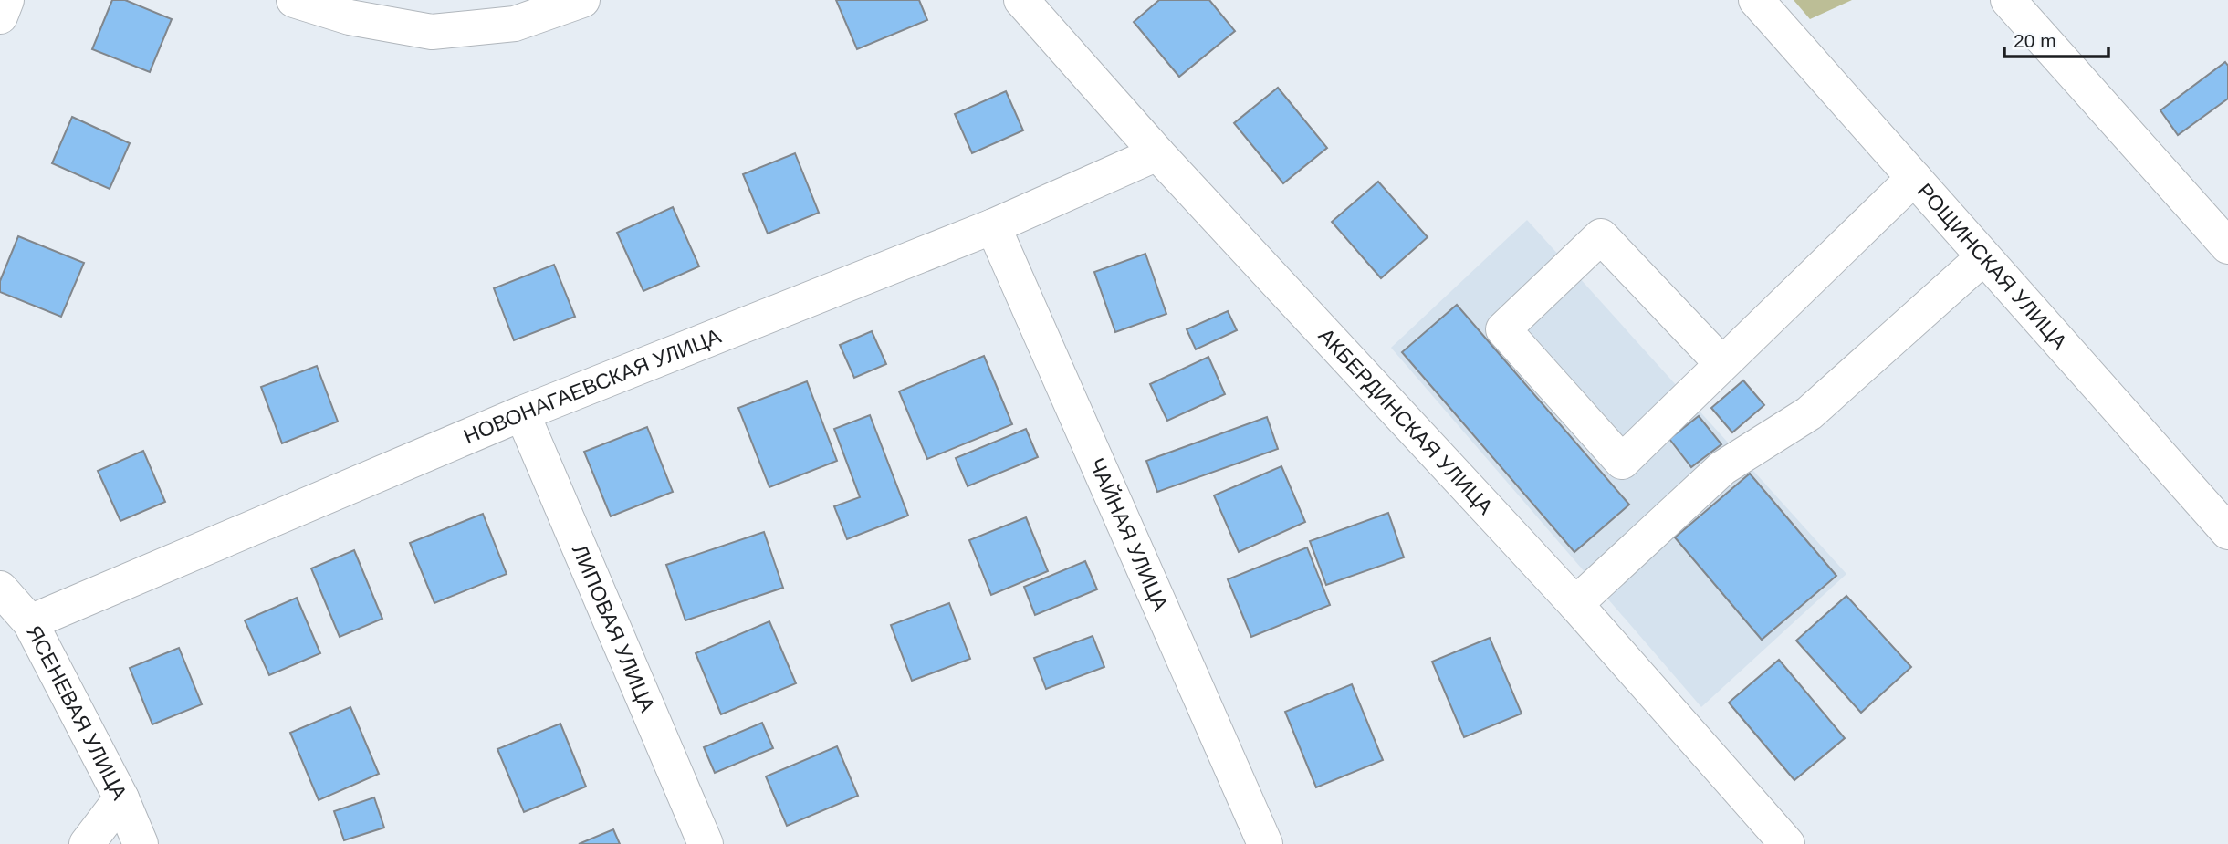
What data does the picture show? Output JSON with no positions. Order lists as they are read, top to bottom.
{
  "streets": {
    "street": [
      "РОЩИНСКАЯ УЛИЦА",
      "НОВОНАГАЕВСКАЯ УЛИЦА",
      "АКБЕРДИНСКАЯ УЛИЦА",
      "ЧАЙНАЯ УЛИЦА",
      "ЛИПОВАЯ УЛИЦА",
      "ЯСЕНЕВАЯ УЛИЦА"
    ]
  },
  "crossings": [
    ["НОВОНАГАЕВСКАЯ УЛИЦА", "АКБЕРДИНСКАЯ УЛИЦА"],
    ["НОВОНАГАЕВСКАЯ УЛИЦА", "ЧАЙНАЯ УЛИЦА"],
    ["НОВОНАГАЕВСКАЯ УЛИЦА", "ЛИПОВАЯ УЛИЦА"],
    ["НОВОНАГАЕВСКАЯ УЛИЦА", "ЯСЕНЕВАЯ УЛИЦА"]
  ],
  "scale_bar": "20 m"
}
